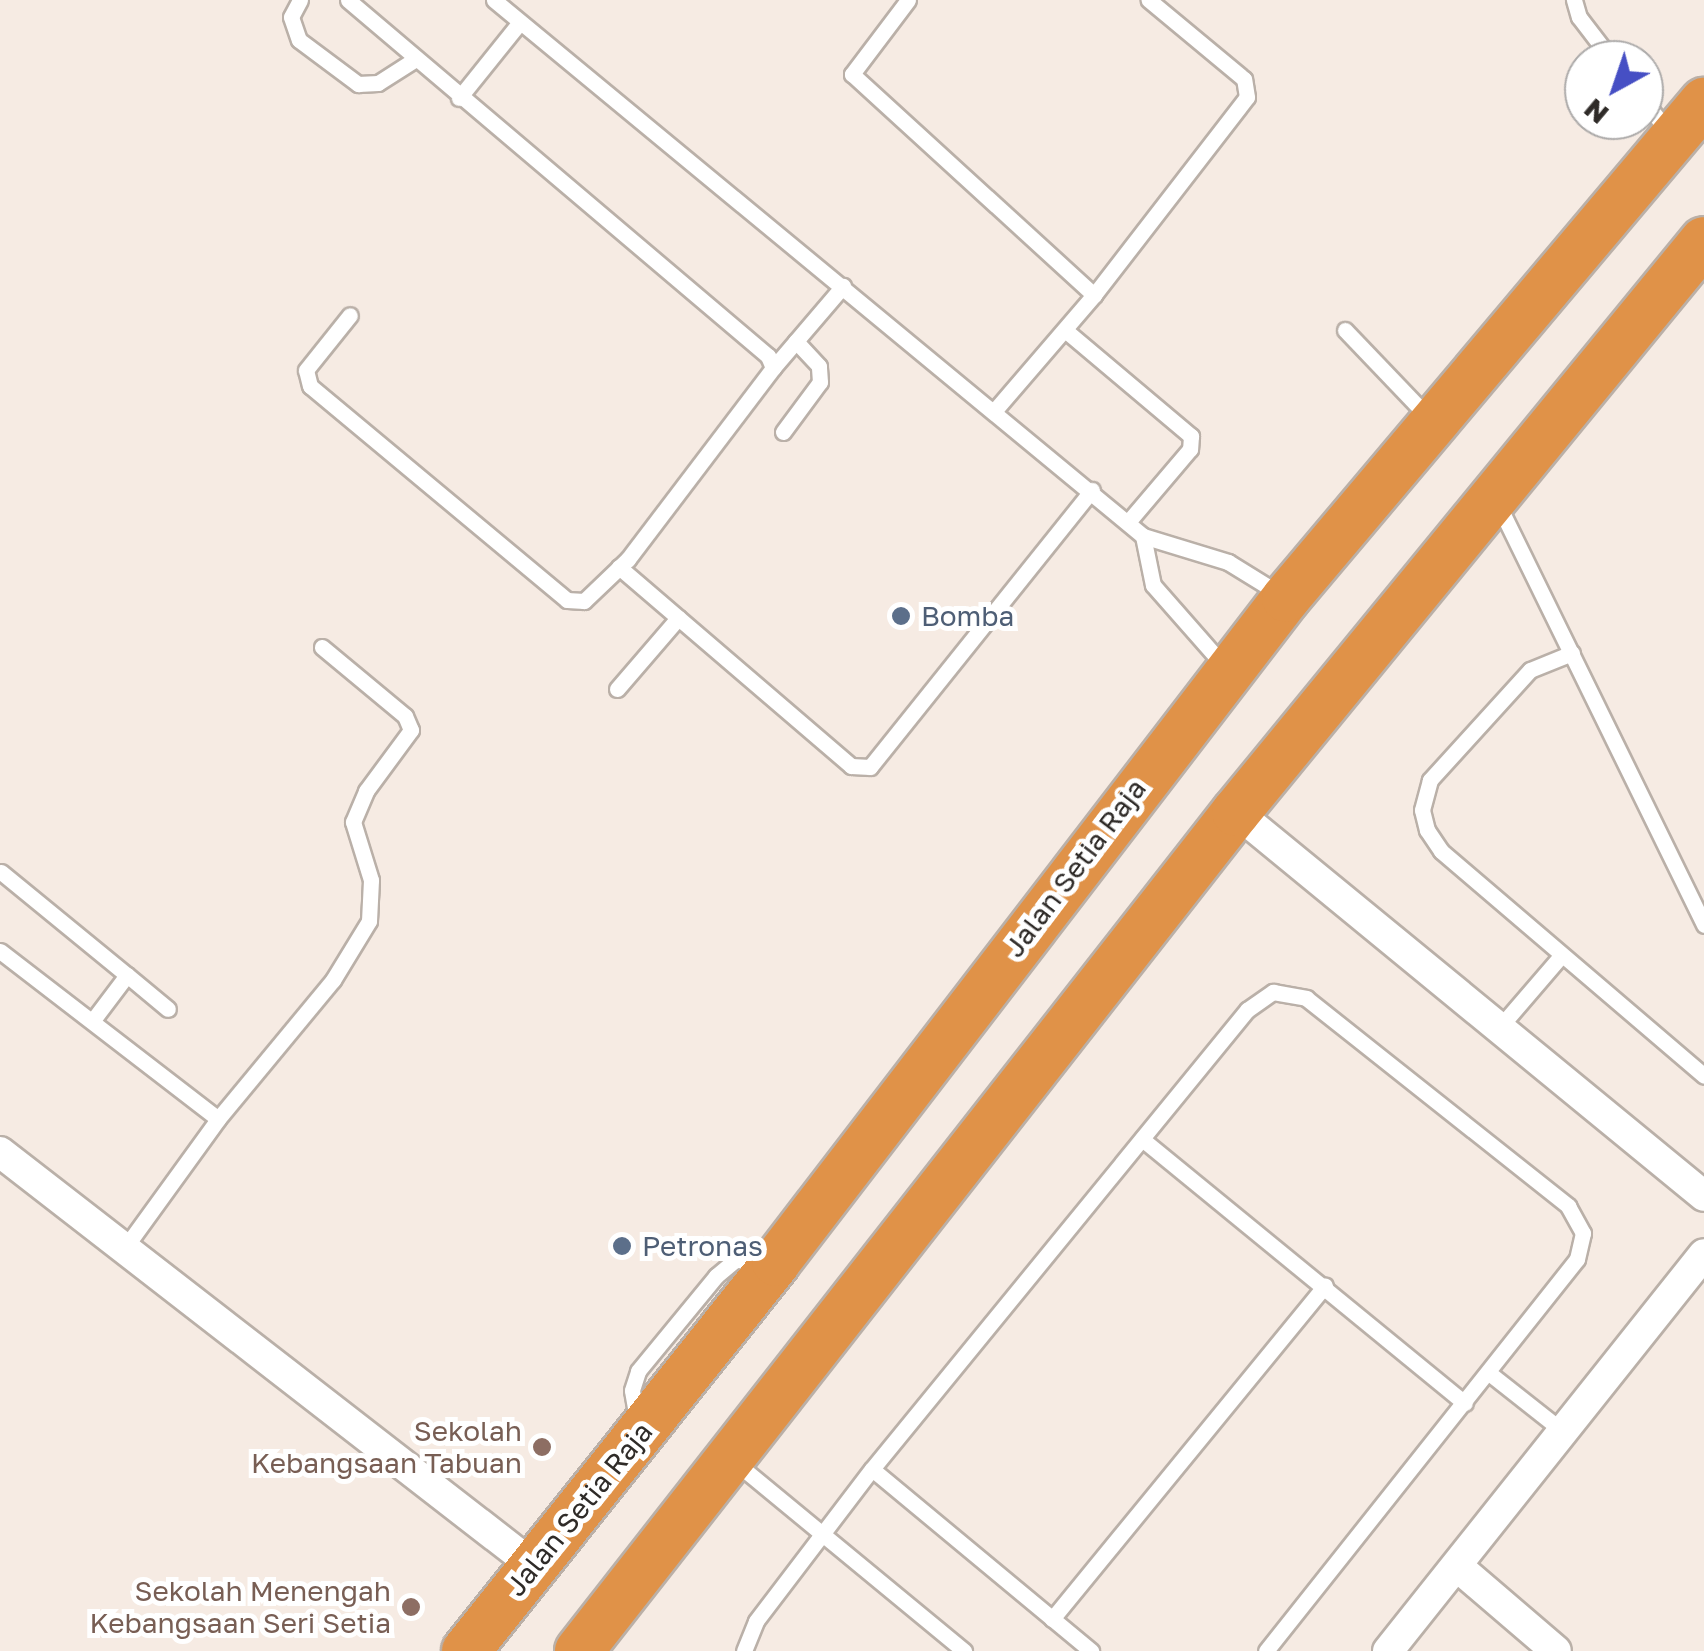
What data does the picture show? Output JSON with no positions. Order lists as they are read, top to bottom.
{
  "streets": {
    "highway": ["Jalan Setia Raja"]
  },
  "places": [
    "Bomba",
    "Petronas",
    "Sekolah Kebangsaan Tabuan",
    "Sekolah Menengah Kebangsaan Seri Setia"
  ],
  "north": "bottom left"
}
